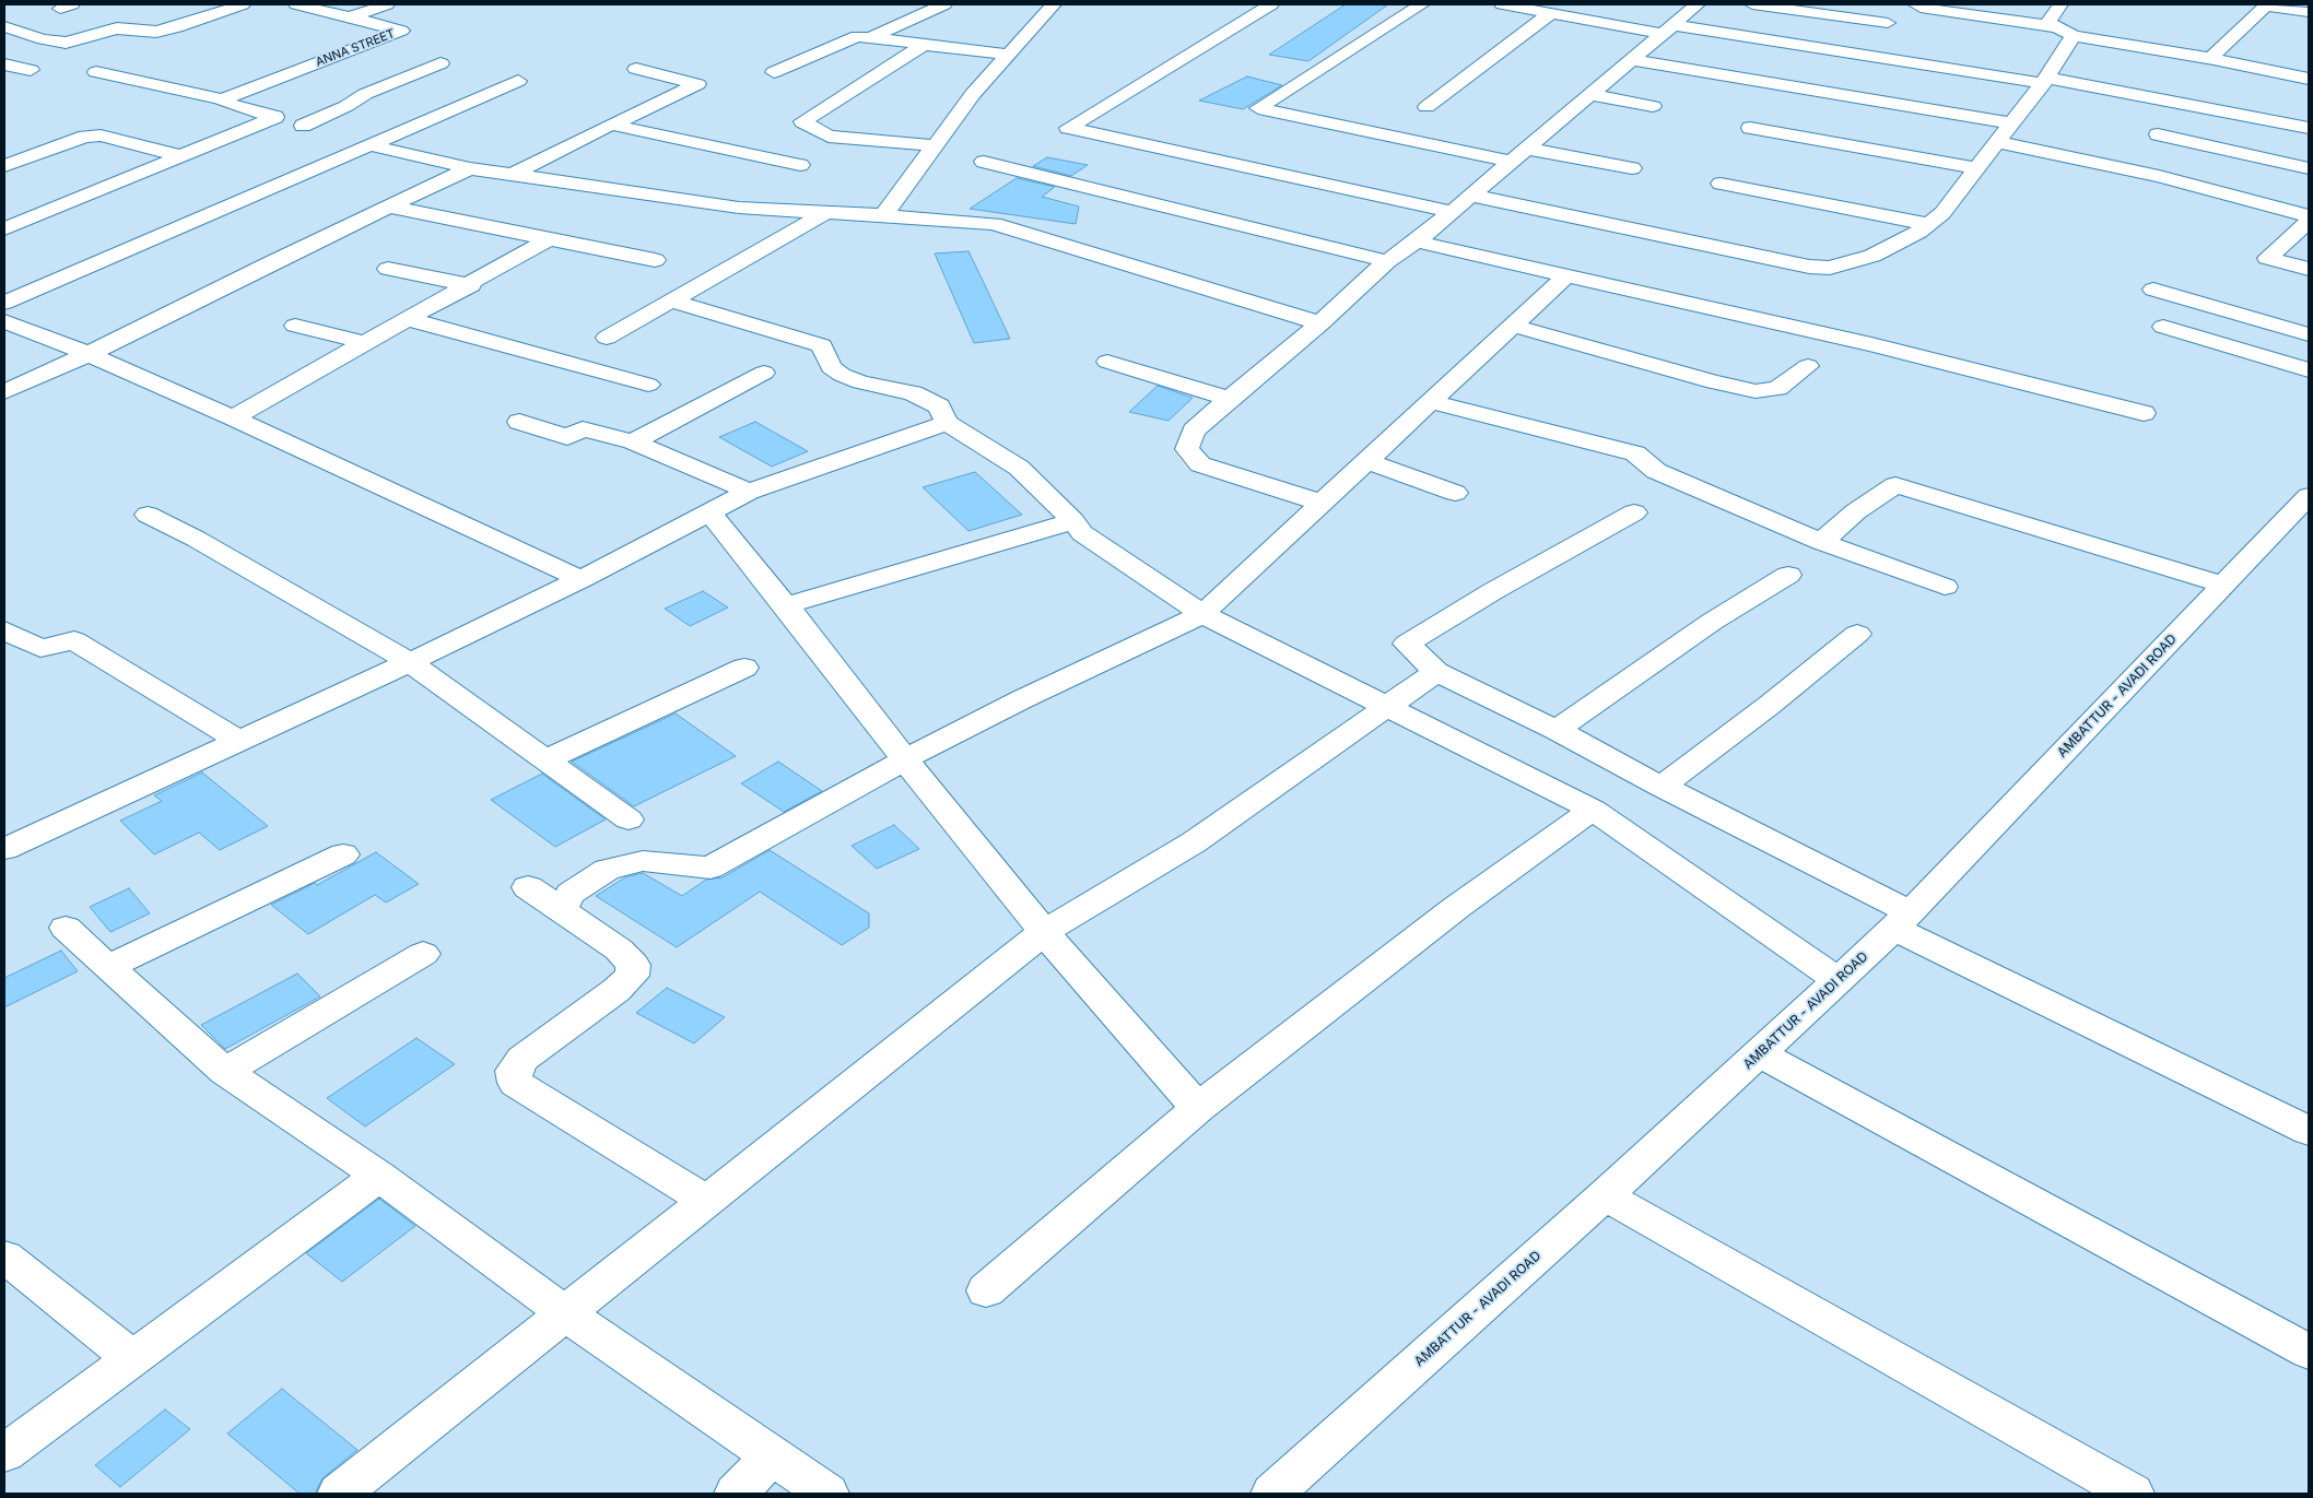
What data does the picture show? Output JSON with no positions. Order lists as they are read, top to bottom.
{
  "streets": {
    "street": ["ANNA STREET", "AMBATTUR - AVADI ROAD"]
  }
}
